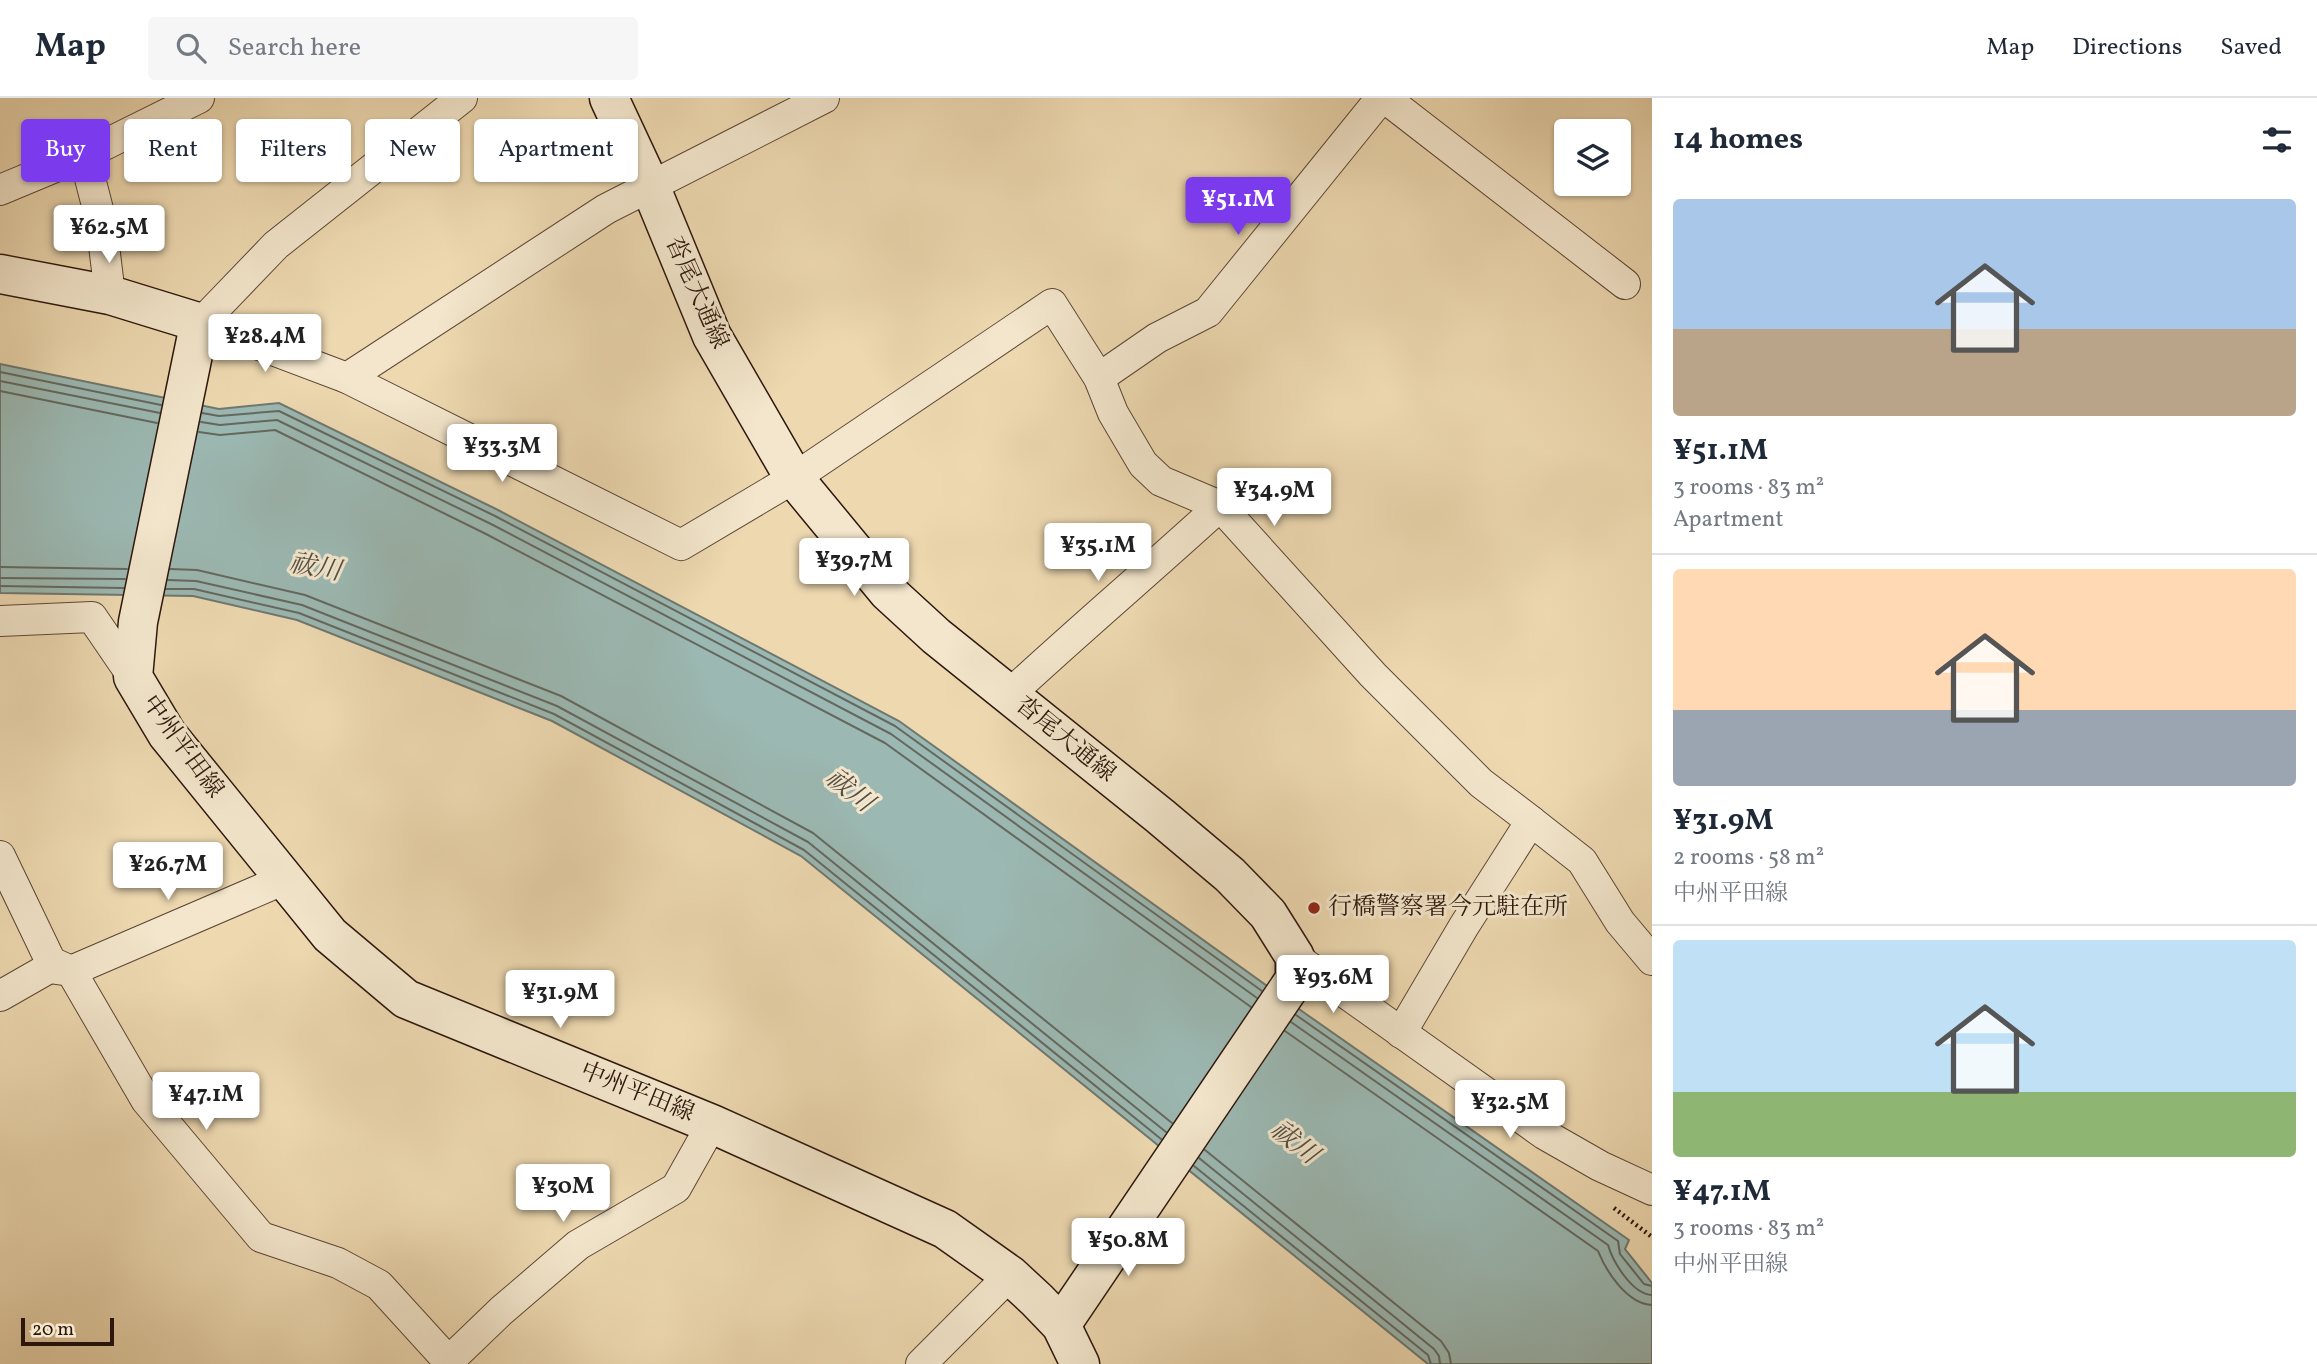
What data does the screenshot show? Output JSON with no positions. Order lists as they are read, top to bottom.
{
  "streets": {
    "main road": ["沓尾大通線", "中州平田線"]
  },
  "water": ["祓川"],
  "places": ["行橋警察署今元駐在所"],
  "scale_bar": "20 m",
  "page": {
    "header": "Map",
    "search": "Search here",
    "nav": ["Map", "Directions", "Saved"],
    "heading": "14 homes",
    "chip": [
      "Buy",
      "Rent",
      "Filters",
      "New",
      "Apartment"
    ],
    "price": [
      "¥51.1M",
      "¥62.5M",
      "¥28.4M",
      "¥33.3M",
      "¥34.9M",
      "¥35.1M",
      "¥39.7M",
      "¥26.7M",
      "¥93.6M",
      "¥31.9M",
      "¥47.1M",
      "¥32.5M",
      "¥30M",
      "¥50.8M"
    ],
    "list": [
      {
        "name": "¥51.1M",
        "note": "3 rooms · 83 m² · Apartment"
      },
      {
        "name": "¥31.9M",
        "note": "2 rooms · 58 m² · 中州平田線"
      },
      {
        "name": "¥47.1M",
        "note": "3 rooms · 83 m² · 中州平田線"
      }
    ],
    "scale": "20 m"
  }
}
